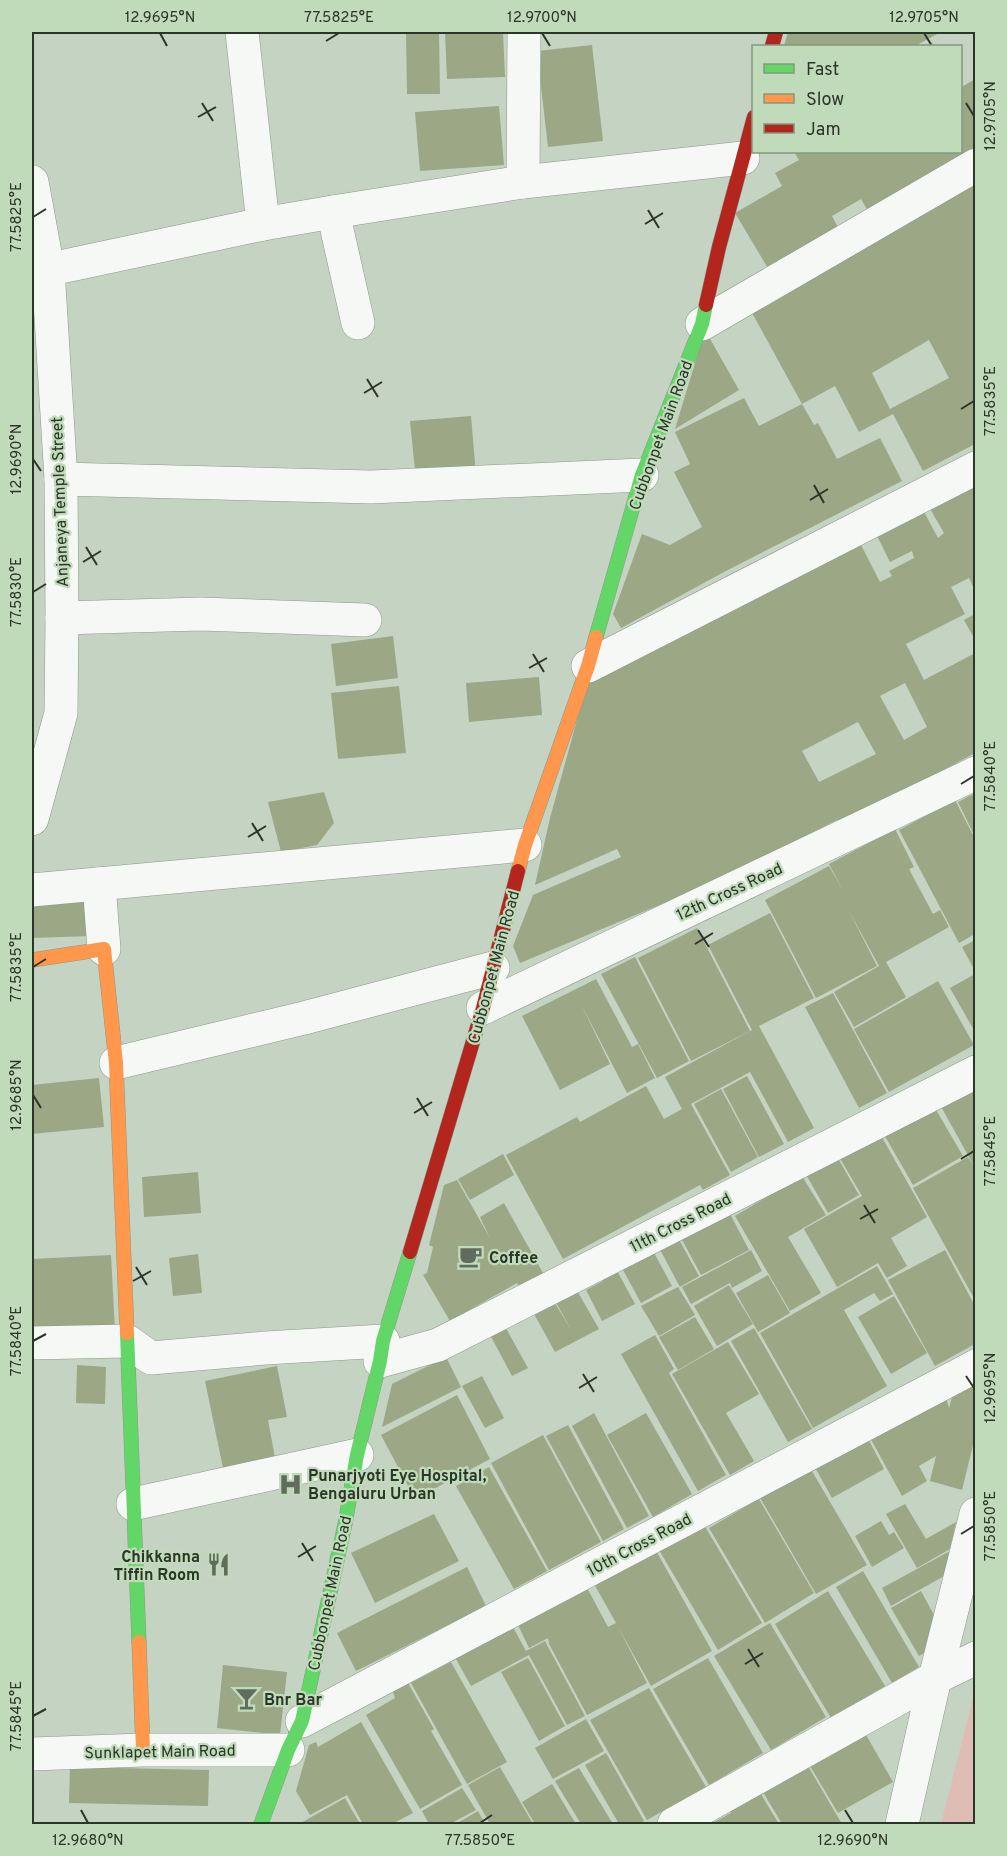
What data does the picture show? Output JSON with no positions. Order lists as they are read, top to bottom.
{
  "streets": {
    "street": [
      "Cubbonpet Main Road",
      "Anjaneya Temple Street",
      "12th Cross Road",
      "11th Cross Road",
      "10th Cross Road",
      "Sunklapet Main Road"
    ]
  },
  "crossings": [
    ["Cubbonpet Main Road", "12th Cross Road"],
    ["Cubbonpet Main Road", "11th Cross Road"],
    ["Cubbonpet Main Road", "10th Cross Road"],
    ["Cubbonpet Main Road", "Sunklapet Main Road"],
    ["10th Cross Road", "Sunklapet Main Road"]
  ],
  "places": {
    "cafe": ["Coffee"],
    "hospital": ["Punarjyoti Eye Hospital, Bengaluru Urban"],
    "restaurant": ["Chikkanna Tiffin Room"],
    "bar": ["Bnr Bar"]
  },
  "legend": ["Fast", "Slow", "Jam"],
  "coordinates": [
    "12.9695°N",
    "77.5825°E",
    "12.9700°N",
    "12.9705°N",
    "77.5835°E",
    "12.9690°N",
    "77.5830°E",
    "77.5840°E",
    "12.9685°N",
    "77.5845°E",
    "77.5850°E",
    "12.9680°N"
  ]
}
